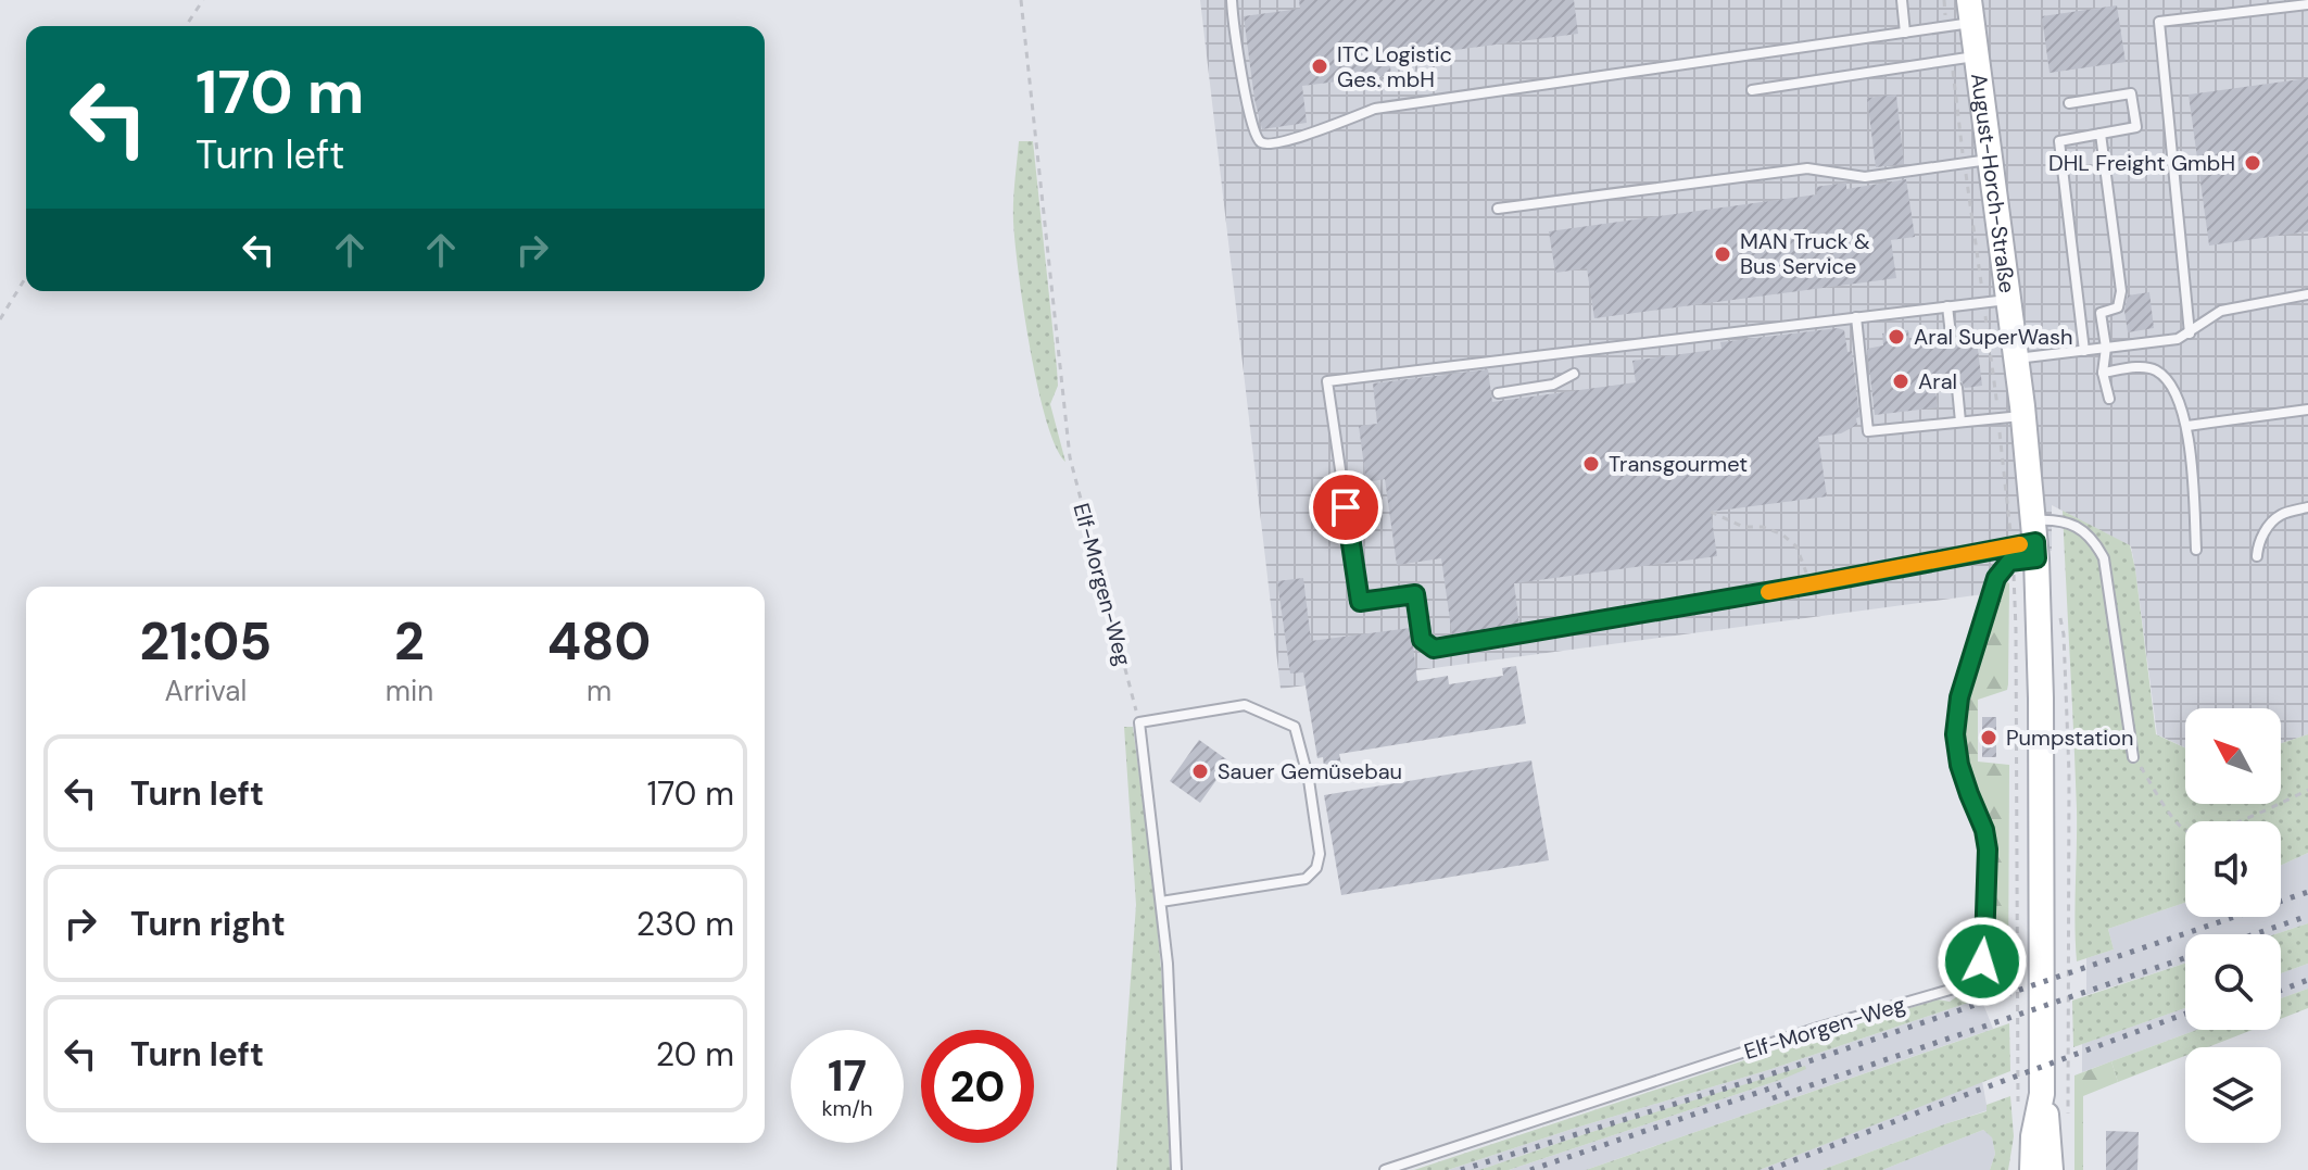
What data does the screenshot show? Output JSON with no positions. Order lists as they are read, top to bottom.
{
  "streets": {
    "main road": ["August-Horch-Straße"],
    "lane": ["Elf-Morgen-Weg"]
  },
  "crossings": [
    ["August-Horch-Straße", "Elf-Morgen-Weg"]
  ],
  "places": [
    "ITC Logistic Ges. mbH",
    "DHL Freight GmbH",
    "MAN Truck & Bus Service",
    "Aral SuperWash",
    "Aral",
    "Transgourmet",
    "Pumpstation",
    "Sauer Gemüsebau"
  ],
  "north": "top left",
  "page": {
    "turn": ["170 m", "Turn left"],
    "eta": [
      "21:05",
      "Arrival",
      "2",
      "min",
      "480",
      "m"
    ],
    "list": [
      {
        "name": "Turn left",
        "value": "170 m"
      },
      {
        "name": "Turn right",
        "value": "230 m"
      },
      {
        "name": "Turn left",
        "value": "20 m"
      }
    ],
    "speed": "17 km/h",
    "limit": "20"
  }
}
